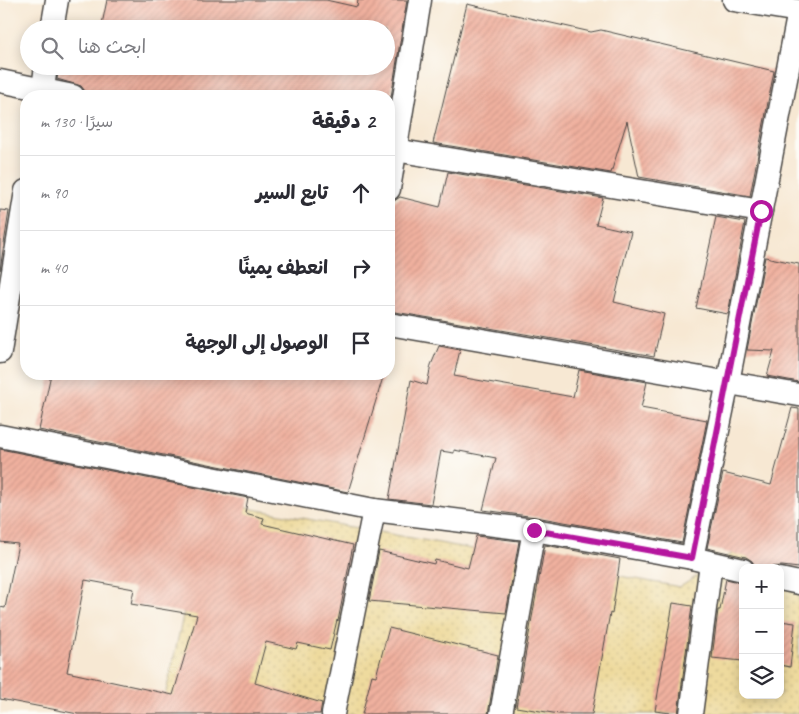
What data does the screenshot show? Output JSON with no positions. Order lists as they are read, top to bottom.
{
  "page": {
    "search": "ابحث هنا",
    "heading": ["2 دقيقة", "سيرًا · 130 m"],
    "list": [
      ["تابع السير", "90 m"],
      ["انعطف يمينًا", "40 m"],
      "الوصول إلى الوجهة"
    ],
    "map_buttons": ["+", "−"]
  }
}
